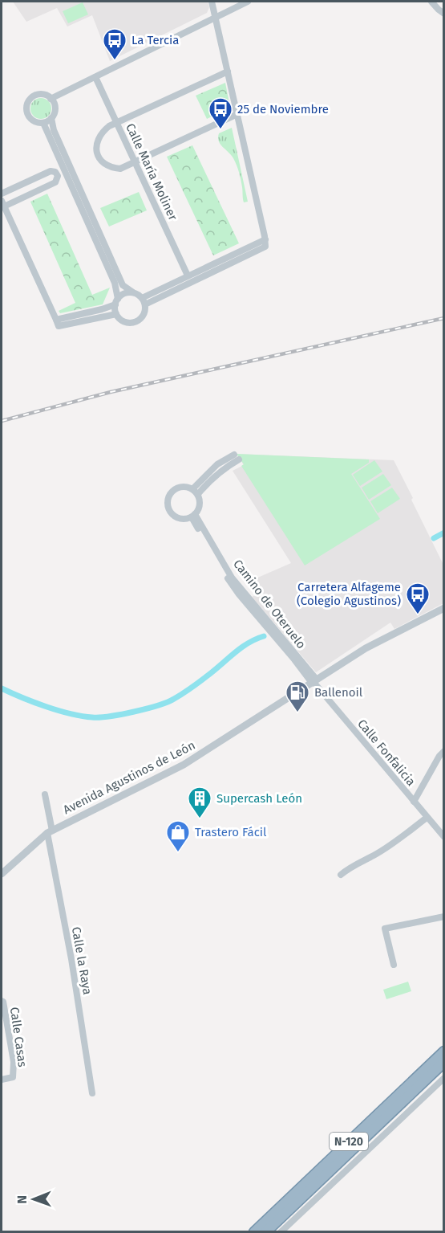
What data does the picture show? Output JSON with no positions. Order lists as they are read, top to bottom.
{
  "streets": {
    "highway": ["N-120"],
    "street": [
      "Calle María Moliner",
      "Camino de Oteruelo",
      "Calle Fonfalicia",
      "Avenida Agustinos de León",
      "Calle la Raya",
      "Calle Casas"
    ]
  },
  "crossings": [
    ["Camino de Oteruelo", "Calle Fonfalicia"],
    ["Camino de Oteruelo", "Avenida Agustinos de León"],
    ["Calle Fonfalicia", "Avenida Agustinos de León"],
    ["Avenida Agustinos de León", "Calle la Raya"]
  ],
  "places": {
    "bus stop": ["La Tercia", "25 de Noviembre", "Carretera Alfageme (Colegio Agustinos)"],
    "fuel station": ["Ballenoil"],
    "building": ["Supercash León"],
    "shop": ["Trastero Fácil"]
  },
  "north": "left"
}
